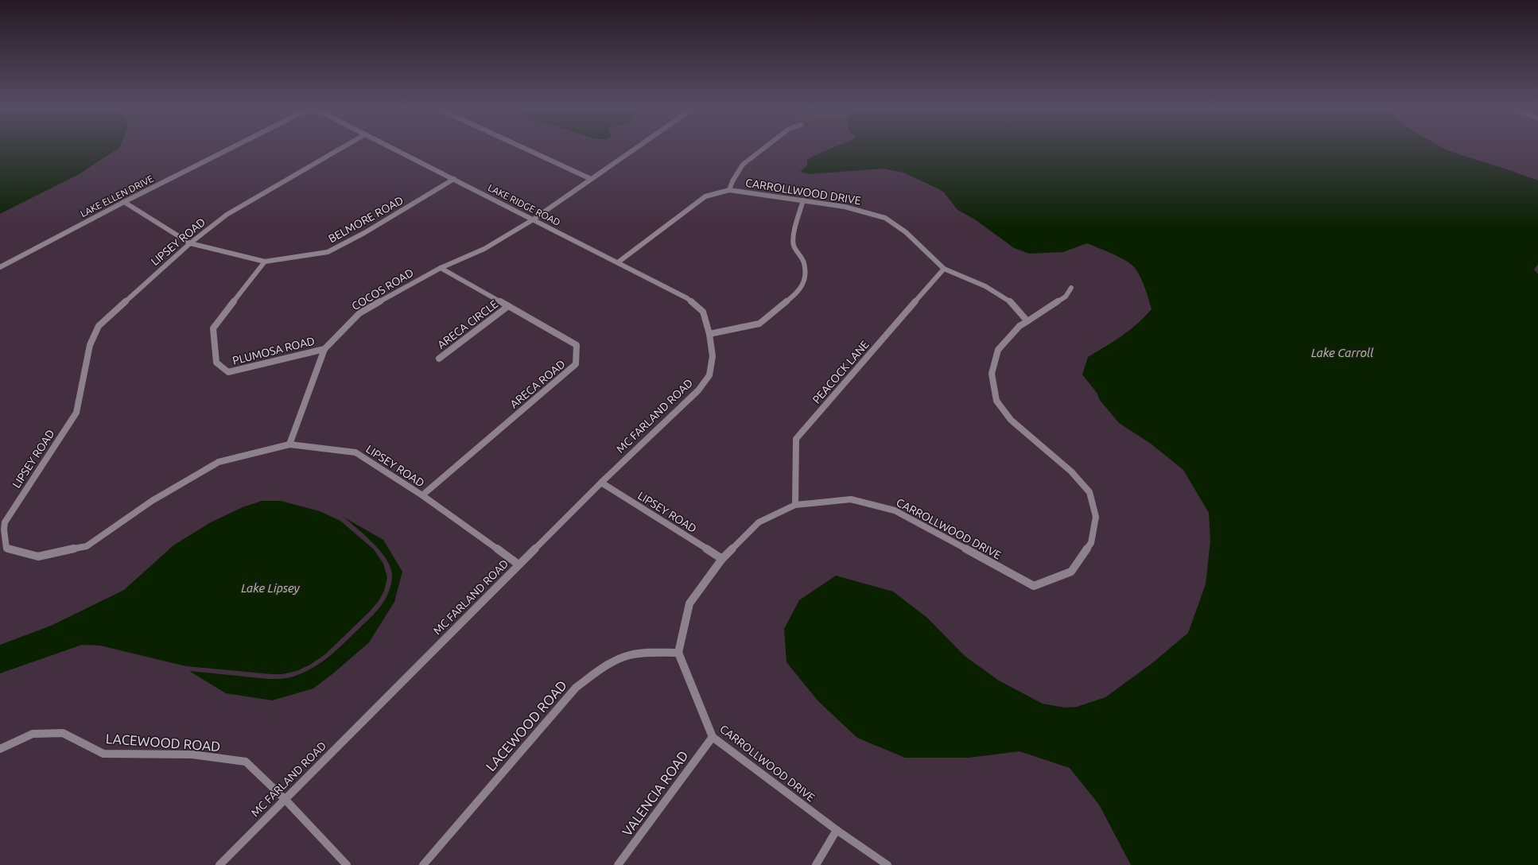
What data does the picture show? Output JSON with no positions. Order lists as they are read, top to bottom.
{
  "streets": {
    "street": [
      "CARROLLWOOD DRIVE",
      "LAKE ELLEN DRIVE",
      "LAKE RIDGE ROAD",
      "BELMORE ROAD",
      "LIPSEY ROAD",
      "COCOS ROAD",
      "ARECA CIRCLE",
      "PLUMOSA ROAD",
      "PEACOCK LANE",
      "ARECA ROAD",
      "MC FARLAND ROAD",
      "LACEWOOD ROAD",
      "VALENCIA ROAD"
    ]
  },
  "crossings": [
    ["CARROLLWOOD DRIVE", "LAKE RIDGE ROAD"],
    ["CARROLLWOOD DRIVE", "LIPSEY ROAD"],
    ["CARROLLWOOD DRIVE", "PEACOCK LANE"],
    ["CARROLLWOOD DRIVE", "LACEWOOD ROAD"],
    ["CARROLLWOOD DRIVE", "VALENCIA ROAD"],
    ["LAKE ELLEN DRIVE", "BELMORE ROAD"],
    ["LAKE RIDGE ROAD", "BELMORE ROAD"],
    ["LAKE RIDGE ROAD", "COCOS ROAD"],
    ["LAKE RIDGE ROAD", "MC FARLAND ROAD"],
    ["BELMORE ROAD", "LIPSEY ROAD"],
    ["BELMORE ROAD", "PLUMOSA ROAD"],
    ["LIPSEY ROAD", "COCOS ROAD"],
    ["LIPSEY ROAD", "ARECA ROAD"],
    ["LIPSEY ROAD", "MC FARLAND ROAD"],
    ["COCOS ROAD", "PLUMOSA ROAD"],
    ["COCOS ROAD", "ARECA ROAD"],
    ["ARECA CIRCLE", "ARECA ROAD"],
    ["MC FARLAND ROAD", "LACEWOOD ROAD"]
  ],
  "water": ["Lake Carroll", "Lake Lipsey"]
}
